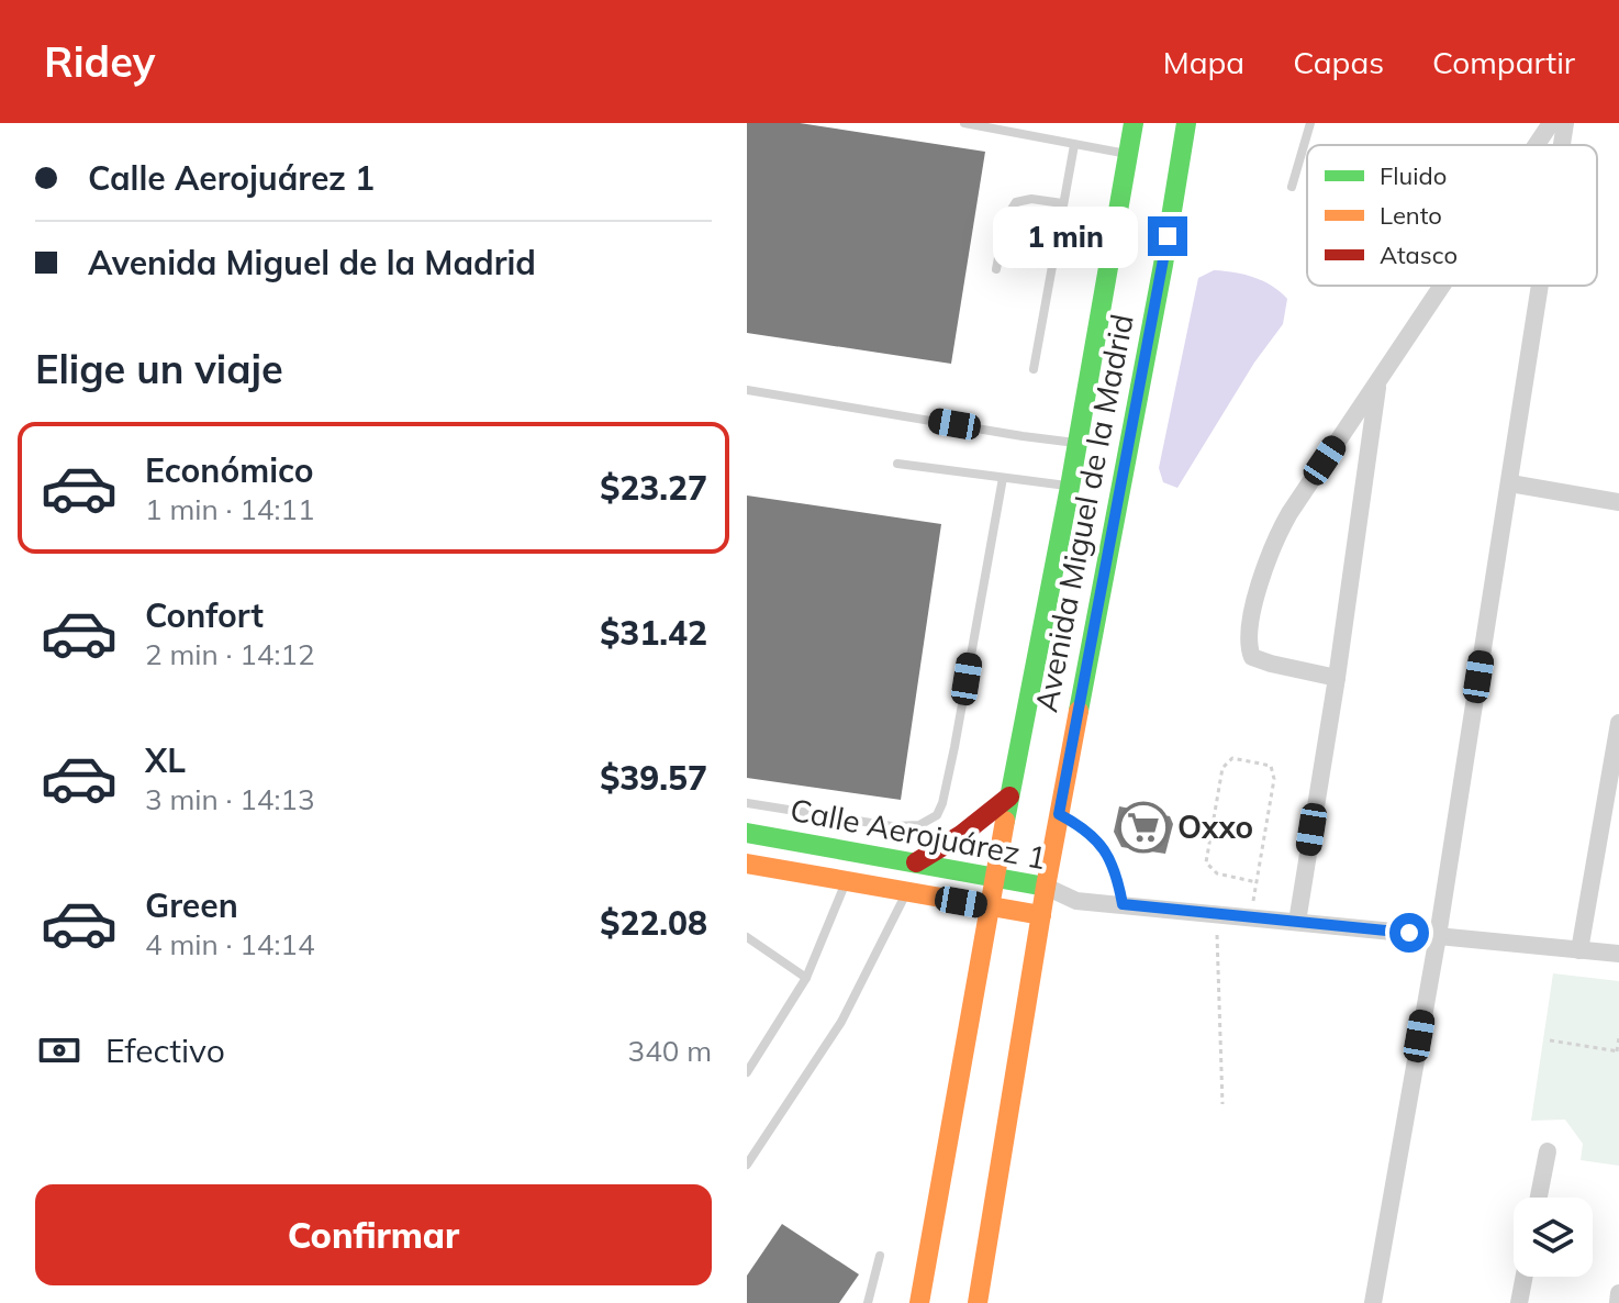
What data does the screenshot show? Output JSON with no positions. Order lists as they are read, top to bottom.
{
  "streets": {
    "main road": ["Avenida Miguel de la Madrid", "Calle Aerojuárez 1"]
  },
  "crossings": [
    ["Avenida Miguel de la Madrid", "Calle Aerojuárez 1"]
  ],
  "places": {
    "supermarket": ["Oxxo"]
  },
  "legend": ["Fluido", "Lento", "Atasco"],
  "page": {
    "header": "Ridey",
    "nav": ["Mapa", "Capas", "Compartir"],
    "banner": ["Calle Aerojuárez 1", "Avenida Miguel de la Madrid"],
    "bubble": "1 min",
    "heading": "Elige un viaje",
    "list": [
      {
        "name": "Económico",
        "note": "1 min · 14:11",
        "value": "$23.27"
      },
      {
        "name": "Confort",
        "note": "2 min · 14:12",
        "value": "$31.42"
      },
      {
        "name": "XL",
        "note": "3 min · 14:13",
        "value": "$39.57"
      },
      {
        "name": "Green",
        "note": "4 min · 14:14",
        "value": "$22.08"
      }
    ],
    "pay": ["Efectivo", "340 m"],
    "buttons": "Confirmar"
  }
}
